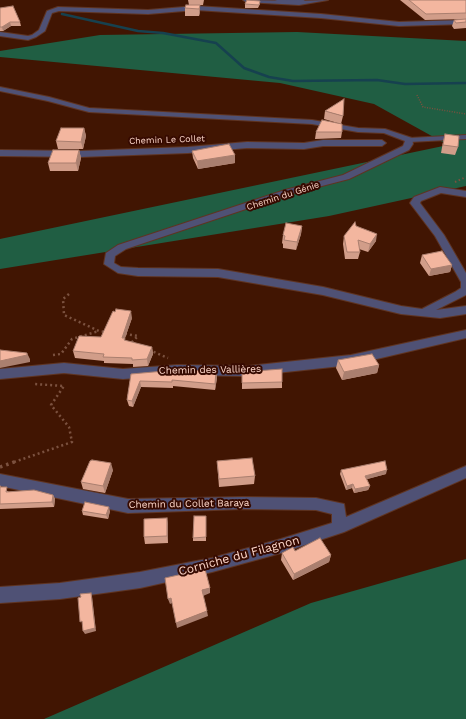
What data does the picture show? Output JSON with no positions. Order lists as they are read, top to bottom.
{
  "streets": {
    "street": [
      "Chemin Le Collet",
      "Chemin du Génie",
      "Chemin des Vallières",
      "Chemin du Collet Baraya",
      "Corniche du Filagnon"
    ]
  },
  "crossings": [
    ["Chemin du Collet Baraya", "Corniche du Filagnon"]
  ]
}
